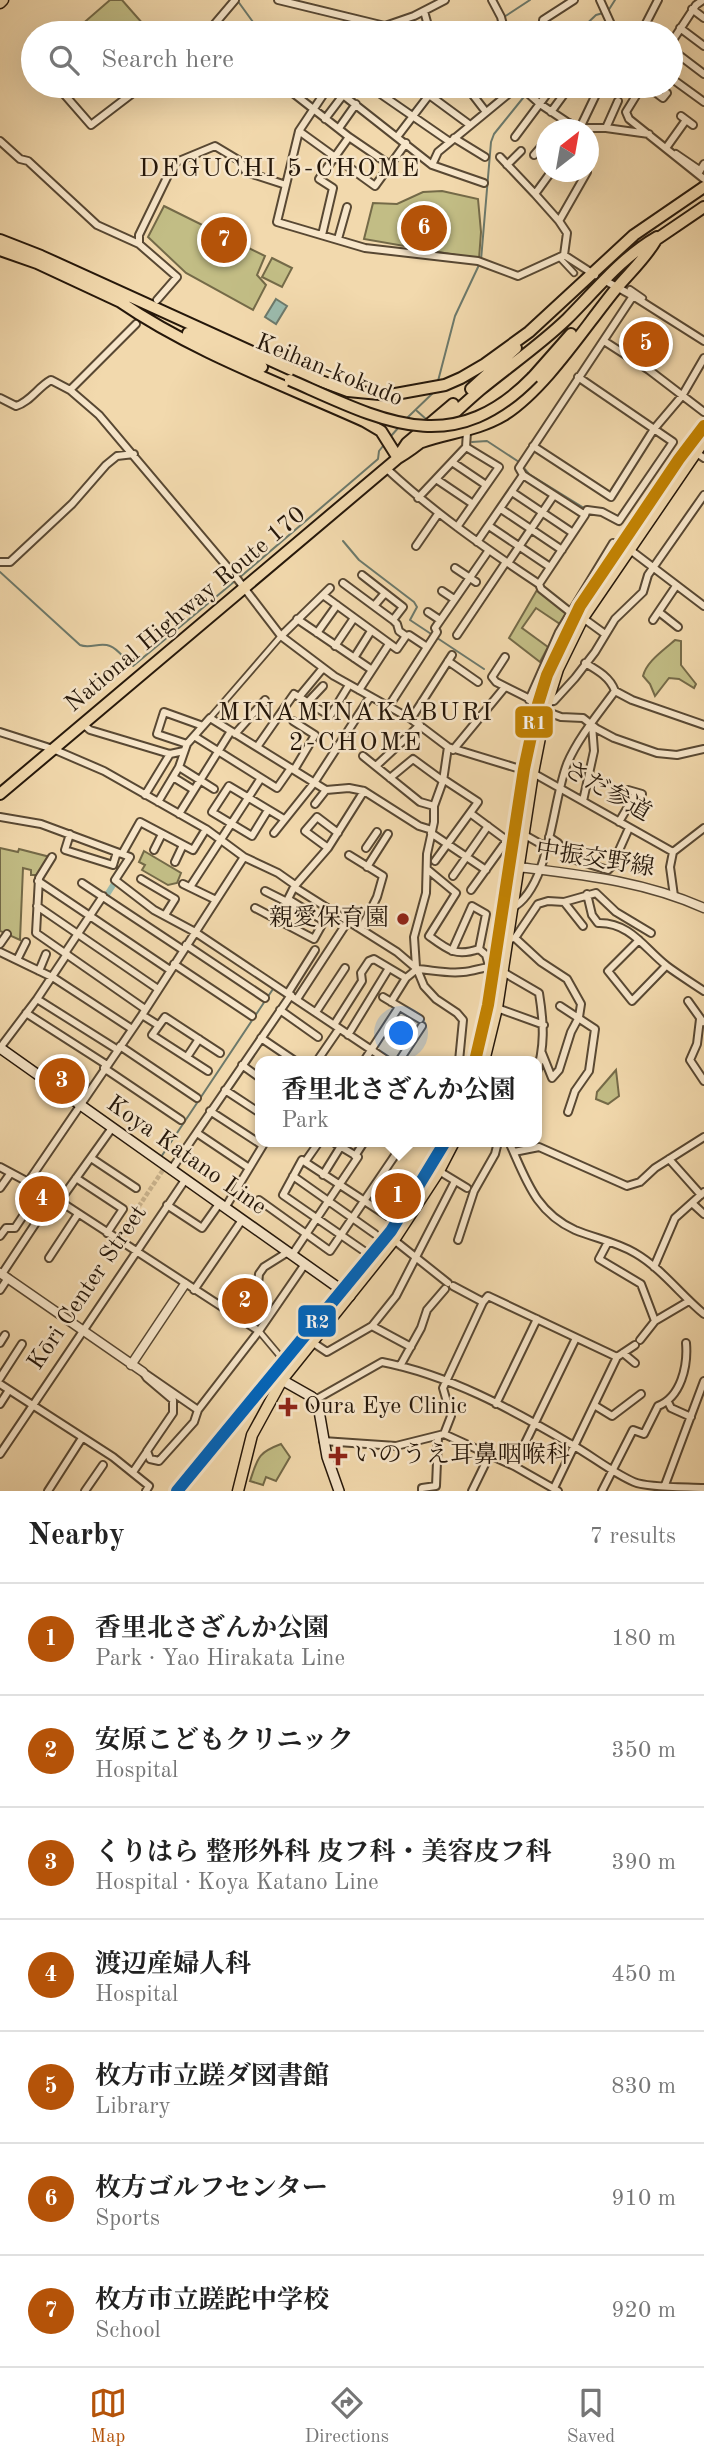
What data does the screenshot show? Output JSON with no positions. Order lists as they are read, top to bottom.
{
  "streets": {
    "highway": ["Keihan-kokudo", "National Highway Route 170"],
    "main road": ["Koya Katano Line"],
    "street": ["さだ参道", "中振交野線", "Kōri Center Street"]
  },
  "crossings": [
    ["Keihan-kokudo", "National Highway Route 170"],
    ["National Highway Route 170", "さだ参道"],
    ["Koya Katano Line", "Kōri Center Street"]
  ],
  "districts": ["DEGUCHI 5-CHOME", "MINAMINAKABURI 2-CHOME"],
  "places": {
    "other": ["親愛保育園"],
    "health": ["Oura Eye Clinic", "いのうえ耳鼻咽喉科"]
  },
  "lines": ["transit line R1", "transit line R2"],
  "north": "top right",
  "page": {
    "search": "Search here",
    "pins": [
      "6",
      "7",
      "5",
      "3",
      "1",
      "4",
      "2"
    ],
    "popup": ["香里北さざんか公園", "Park"],
    "heading": ["Nearby", "7 results"],
    "list": [
      {
        "mark": "1",
        "name": "香里北さざんか公園",
        "note": "Park · Yao Hirakata Line",
        "value": "180 m"
      },
      {
        "mark": "2",
        "name": "安原こどもクリニック",
        "note": "Hospital",
        "value": "350 m"
      },
      {
        "mark": "3",
        "name": "くりはら 整形外科 皮フ科・美容皮フ科",
        "note": "Hospital · Koya Katano Line",
        "value": "390 m"
      },
      {
        "mark": "4",
        "name": "渡辺産婦人科",
        "note": "Hospital",
        "value": "450 m"
      },
      {
        "mark": "5",
        "name": "枚方市立蹉ダ図書館",
        "note": "Library",
        "value": "830 m"
      },
      {
        "mark": "6",
        "name": "枚方ゴルフセンター",
        "note": "Sports",
        "value": "910 m"
      },
      {
        "mark": "7",
        "name": "枚方市立蹉跎中学校",
        "note": "School",
        "value": "920 m"
      }
    ],
    "nav": ["Map", "Directions", "Saved"]
  }
}
